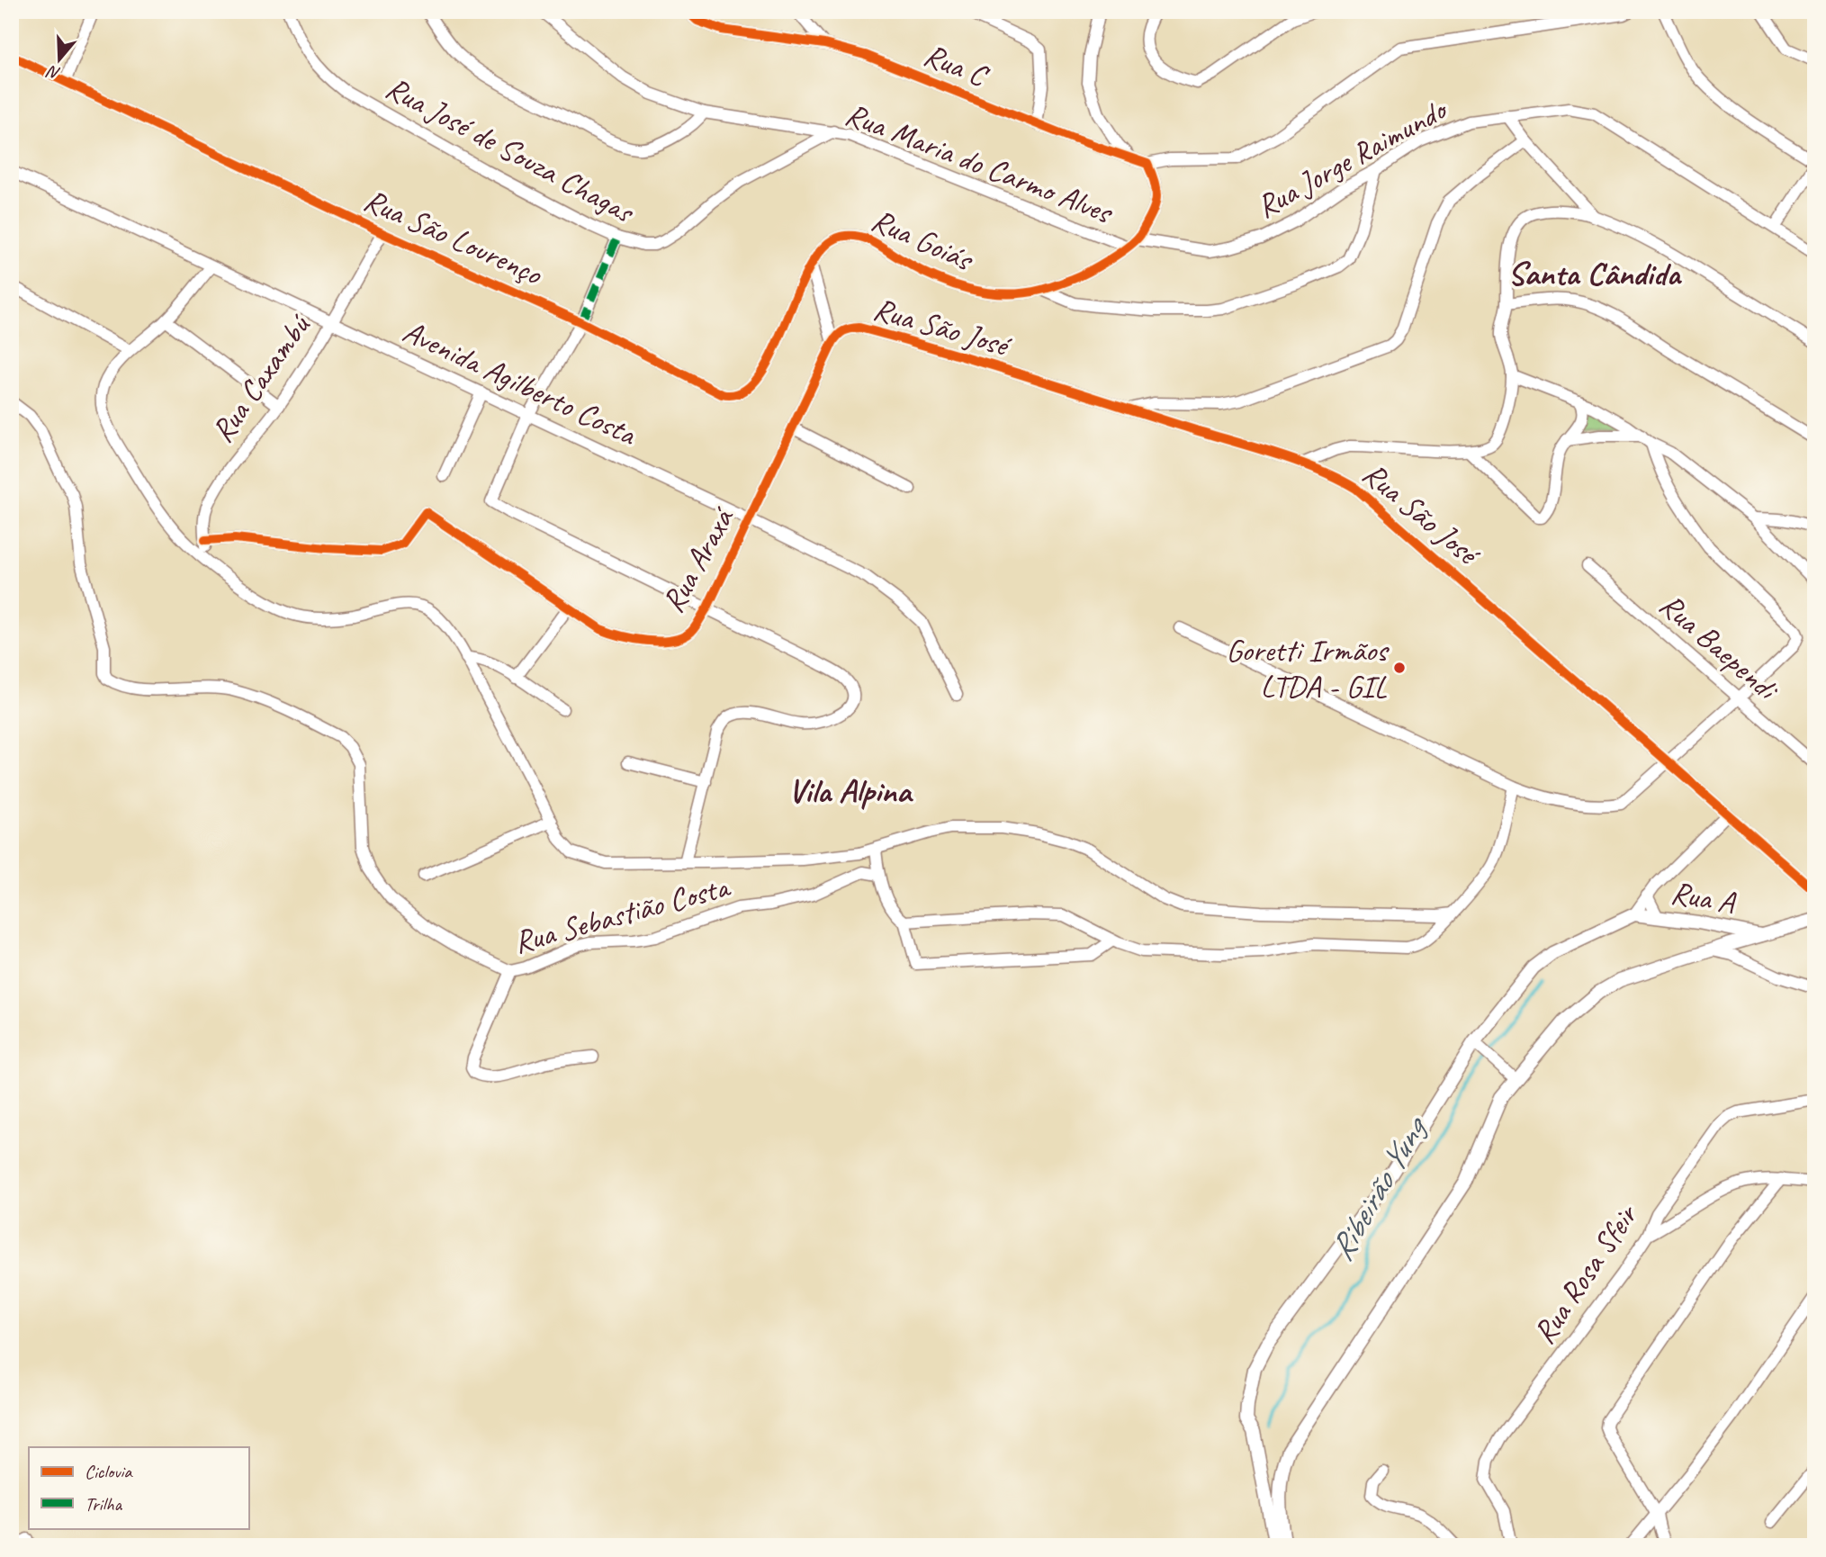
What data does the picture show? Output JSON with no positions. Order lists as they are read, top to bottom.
{
  "streets": {
    "main road": ["Rua A"],
    "street": [
      "Rua C",
      "Rua José de Souza Chagas",
      "Rua Jorge Raimundo",
      "Rua Maria do Carmo Alves",
      "Rua São Lourenço",
      "Rua Goiás",
      "Rua São José",
      "Rua Caxambú",
      "Avenida Agilberto Costa",
      "Rua Araxá",
      "Rua Baependi",
      "Rua Sebastião Costa",
      "Rua Rosa Sfeir"
    ]
  },
  "crossings": [
    ["Rua José de Souza Chagas", "Rua Maria do Carmo Alves"],
    ["Rua Jorge Raimundo", "Rua Maria do Carmo Alves"],
    ["Rua Jorge Raimundo", "Rua Goiás"],
    ["Rua Maria do Carmo Alves", "Rua Goiás"],
    ["Rua São Lourenço", "Rua Goiás"],
    ["Rua São Lourenço", "Rua Caxambú"],
    ["Rua São José", "Rua Araxá"],
    ["Rua Caxambú", "Avenida Agilberto Costa"],
    ["Rua Caxambú", "Rua Araxá"],
    ["Avenida Agilberto Costa", "Rua Araxá"]
  ],
  "districts": ["Santa Cândida", "Vila Alpina"],
  "water": ["Ribeirão Yung"],
  "places": ["Goretti Irmãos LTDA - GIL"],
  "legend": ["Ciclovia", "Trilha"],
  "north": "bottom"
}
